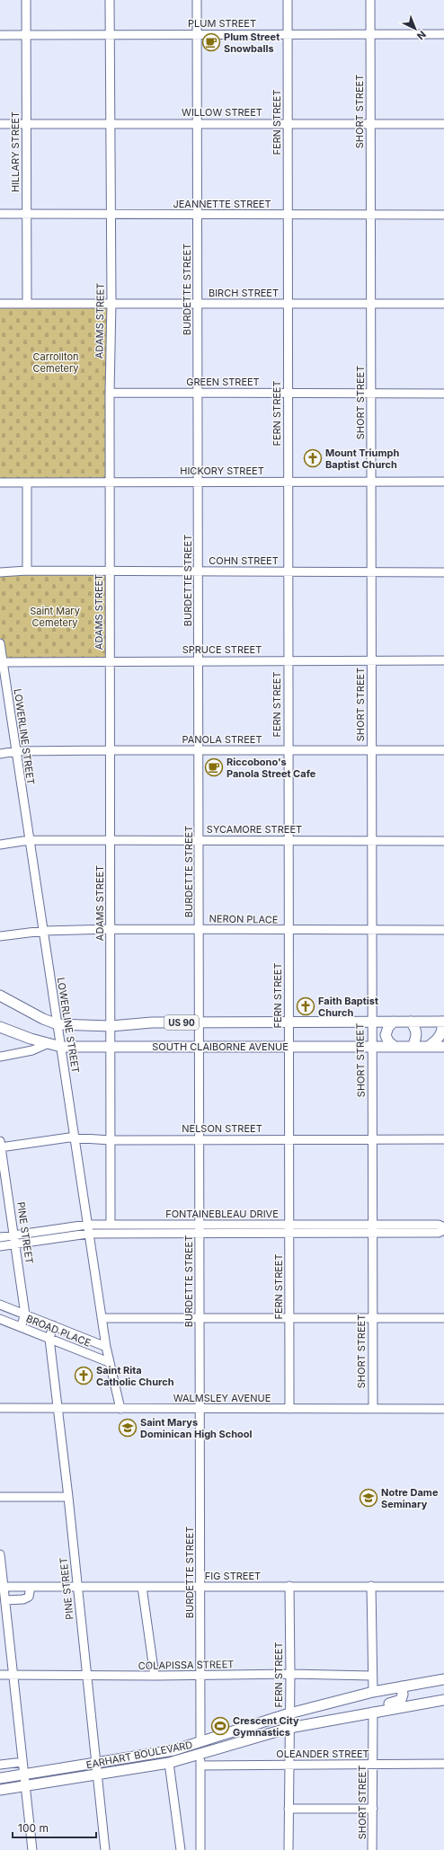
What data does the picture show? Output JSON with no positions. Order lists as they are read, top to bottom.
{
  "streets": {
    "main road": ["US 90", "SOUTH CLAIBORNE AVENUE", "EARHART BOULEVARD"],
    "street": [
      "PLUM STREET",
      "SHORT STREET",
      "WILLOW STREET",
      "FERN STREET",
      "HILLARY STREET",
      "JEANNETTE STREET",
      "BURDETTE STREET",
      "BIRCH STREET",
      "ADAMS STREET",
      "GREEN STREET",
      "HICKORY STREET",
      "COHN STREET",
      "SPRUCE STREET",
      "LOWERLINE STREET",
      "PANOLA STREET",
      "SYCAMORE STREET",
      "NERON PLACE",
      "NELSON STREET",
      "FONTAINEBLEAU DRIVE",
      "PINE STREET",
      "BROAD PLACE",
      "WALMSLEY AVENUE",
      "FIG STREET",
      "COLAPISSA STREET",
      "OLEANDER STREET"
    ]
  },
  "crossings": [
    ["PLUM STREET", "SHORT STREET"],
    ["PLUM STREET", "FERN STREET"],
    ["PLUM STREET", "HILLARY STREET"],
    ["PLUM STREET", "BURDETTE STREET"],
    ["PLUM STREET", "ADAMS STREET"],
    ["SHORT STREET", "WILLOW STREET"],
    ["SHORT STREET", "JEANNETTE STREET"],
    ["SHORT STREET", "BIRCH STREET"],
    ["SHORT STREET", "GREEN STREET"],
    ["SHORT STREET", "HICKORY STREET"],
    ["SHORT STREET", "COHN STREET"],
    ["SHORT STREET", "SPRUCE STREET"],
    ["SHORT STREET", "PANOLA STREET"],
    ["SHORT STREET", "SYCAMORE STREET"],
    ["SHORT STREET", "NERON PLACE"],
    ["SHORT STREET", "US 90"],
    ["SHORT STREET", "SOUTH CLAIBORNE AVENUE"],
    ["SHORT STREET", "NELSON STREET"],
    ["SHORT STREET", "FONTAINEBLEAU DRIVE"],
    ["SHORT STREET", "WALMSLEY AVENUE"],
    ["SHORT STREET", "OLEANDER STREET"],
    ["SHORT STREET", "EARHART BOULEVARD"],
    ["WILLOW STREET", "FERN STREET"],
    ["WILLOW STREET", "HILLARY STREET"],
    ["WILLOW STREET", "BURDETTE STREET"],
    ["WILLOW STREET", "ADAMS STREET"],
    ["FERN STREET", "JEANNETTE STREET"],
    ["FERN STREET", "BIRCH STREET"],
    ["FERN STREET", "GREEN STREET"],
    ["FERN STREET", "HICKORY STREET"],
    ["FERN STREET", "COHN STREET"],
    ["FERN STREET", "SPRUCE STREET"],
    ["FERN STREET", "PANOLA STREET"],
    ["FERN STREET", "SYCAMORE STREET"],
    ["FERN STREET", "NERON PLACE"],
    ["FERN STREET", "US 90"],
    ["FERN STREET", "SOUTH CLAIBORNE AVENUE"],
    ["FERN STREET", "NELSON STREET"],
    ["FERN STREET", "FONTAINEBLEAU DRIVE"],
    ["FERN STREET", "WALMSLEY AVENUE"],
    ["FERN STREET", "FIG STREET"],
    ["FERN STREET", "COLAPISSA STREET"],
    ["FERN STREET", "OLEANDER STREET"],
    ["FERN STREET", "EARHART BOULEVARD"],
    ["HILLARY STREET", "JEANNETTE STREET"],
    ["HILLARY STREET", "BIRCH STREET"],
    ["JEANNETTE STREET", "BURDETTE STREET"],
    ["JEANNETTE STREET", "ADAMS STREET"],
    ["BURDETTE STREET", "BIRCH STREET"],
    ["BURDETTE STREET", "GREEN STREET"],
    ["BURDETTE STREET", "HICKORY STREET"],
    ["BURDETTE STREET", "COHN STREET"],
    ["BURDETTE STREET", "SPRUCE STREET"],
    ["BURDETTE STREET", "PANOLA STREET"],
    ["BURDETTE STREET", "SYCAMORE STREET"],
    ["BURDETTE STREET", "NERON PLACE"],
    ["BURDETTE STREET", "US 90"],
    ["BURDETTE STREET", "SOUTH CLAIBORNE AVENUE"],
    ["BURDETTE STREET", "NELSON STREET"],
    ["BURDETTE STREET", "FONTAINEBLEAU DRIVE"],
    ["BURDETTE STREET", "WALMSLEY AVENUE"],
    ["BURDETTE STREET", "FIG STREET"],
    ["BURDETTE STREET", "COLAPISSA STREET"],
    ["BURDETTE STREET", "EARHART BOULEVARD"],
    ["BIRCH STREET", "ADAMS STREET"],
    ["ADAMS STREET", "GREEN STREET"],
    ["ADAMS STREET", "HICKORY STREET"],
    ["ADAMS STREET", "COHN STREET"],
    ["ADAMS STREET", "SPRUCE STREET"],
    ["ADAMS STREET", "PANOLA STREET"],
    ["ADAMS STREET", "SYCAMORE STREET"],
    ["ADAMS STREET", "NERON PLACE"],
    ["ADAMS STREET", "US 90"],
    ["ADAMS STREET", "SOUTH CLAIBORNE AVENUE"],
    ["ADAMS STREET", "NELSON STREET"],
    ["ADAMS STREET", "FONTAINEBLEAU DRIVE"],
    ["SPRUCE STREET", "LOWERLINE STREET"],
    ["LOWERLINE STREET", "PANOLA STREET"],
    ["LOWERLINE STREET", "SYCAMORE STREET"],
    ["LOWERLINE STREET", "NERON PLACE"],
    ["LOWERLINE STREET", "US 90"],
    ["LOWERLINE STREET", "SOUTH CLAIBORNE AVENUE"],
    ["LOWERLINE STREET", "NELSON STREET"],
    ["LOWERLINE STREET", "FONTAINEBLEAU DRIVE"],
    ["LOWERLINE STREET", "BROAD PLACE"],
    ["LOWERLINE STREET", "WALMSLEY AVENUE"],
    ["US 90", "SOUTH CLAIBORNE AVENUE"],
    ["NELSON STREET", "PINE STREET"],
    ["FONTAINEBLEAU DRIVE", "PINE STREET"],
    ["PINE STREET", "BROAD PLACE"],
    ["PINE STREET", "WALMSLEY AVENUE"],
    ["PINE STREET", "FIG STREET"],
    ["PINE STREET", "COLAPISSA STREET"],
    ["PINE STREET", "EARHART BOULEVARD"]
  ],
  "parks": ["Carrollton Cemetery", "Saint Mary Cemetery"],
  "places": {
    "cafe": ["Plum Street Snowballs", "Riccobono's Panola Street Cafe"],
    "church": ["Mount Triumph Baptist Church", "Faith Baptist Church", "Saint Rita Catholic Church"],
    "school or university": ["Saint Marys Dominican High School", "Notre Dame Seminary"],
    "sports": ["Crescent City Gymnastics"]
  },
  "scale_bar": "100 m",
  "north": "bottom right"
}
